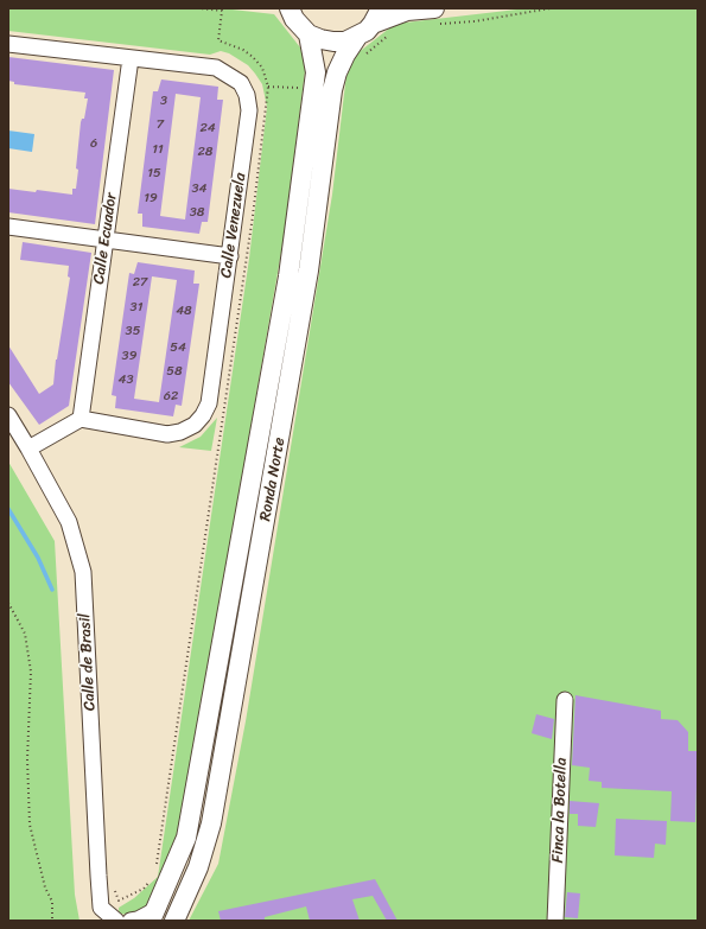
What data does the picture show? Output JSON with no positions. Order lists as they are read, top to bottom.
{
  "streets": {
    "main road": ["Ronda Norte"],
    "street": [
      "Calle Venezuela",
      "Calle Ecuador",
      "Calle de Brasil",
      "Finca la Botella"
    ]
  },
  "crossings": [
    ["Calle Venezuela", "Calle Ecuador"]
  ],
  "house_numbers": [
    "3",
    "7",
    "24",
    "6",
    "11",
    "28",
    "15",
    "34",
    "19",
    "38",
    "27",
    "31",
    "48",
    "35",
    "54",
    "39",
    "58",
    "43",
    "62"
  ]
}
